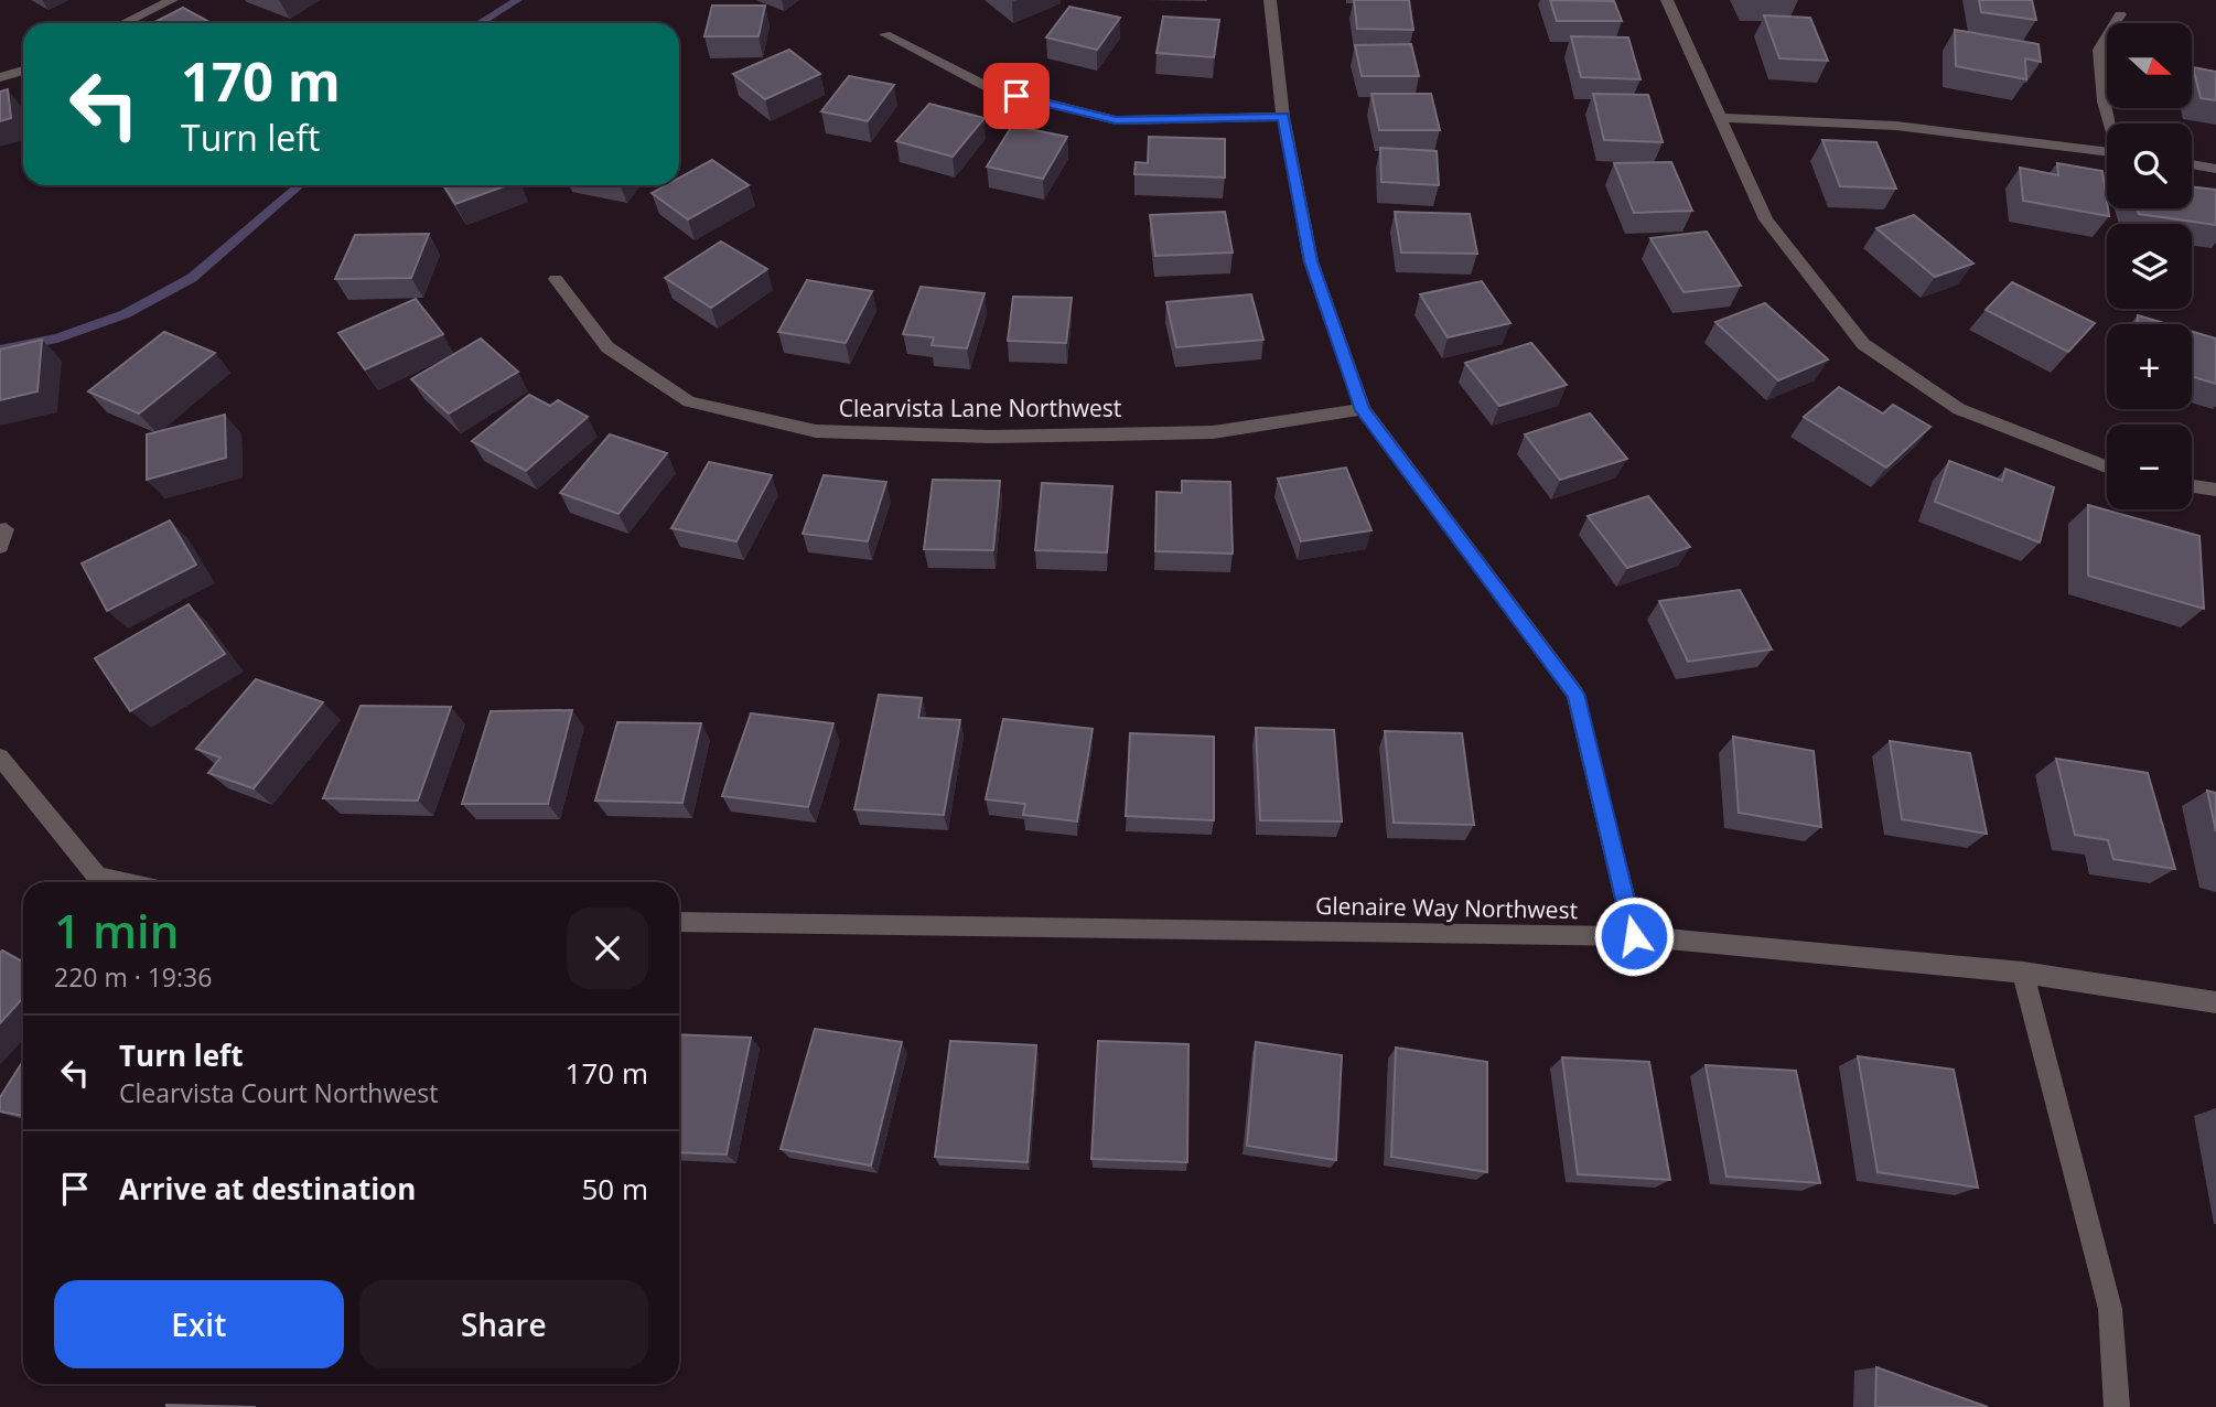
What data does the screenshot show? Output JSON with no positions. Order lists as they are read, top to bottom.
{
  "streets": {
    "street": ["Clearvista Lane Northwest", "Glenaire Way Northwest"]
  },
  "north": "right",
  "page": {
    "map_buttons": ["+", "−"],
    "turn": ["170 m", "Turn left"],
    "heading": ["1 min", "220 m · 19:36"],
    "list": [
      {
        "name": "Turn left",
        "note": "Clearvista Court Northwest",
        "value": "170 m"
      },
      {
        "name": "Arrive at destination",
        "value": "50 m"
      }
    ],
    "buttons": ["Exit", "Share"]
  }
}
